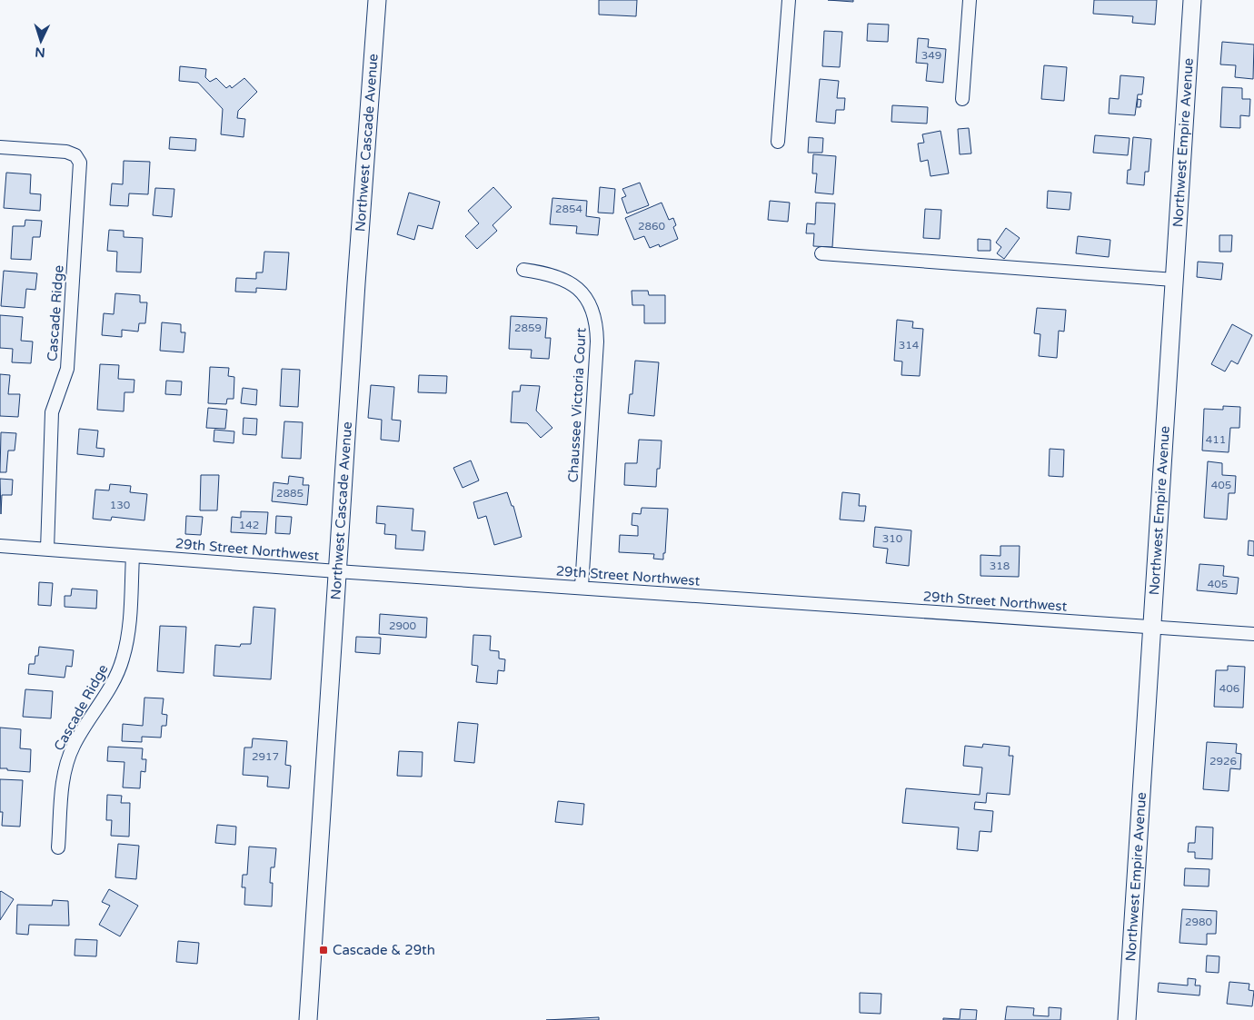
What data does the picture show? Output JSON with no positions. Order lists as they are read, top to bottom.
{
  "streets": {
    "street": [
      "Northwest Cascade Avenue",
      "Northwest Empire Avenue",
      "Cascade Ridge",
      "Chaussee Victoria Court",
      "29th Street Northwest"
    ]
  },
  "crossings": [
    ["Northwest Cascade Avenue", "29th Street Northwest"],
    ["Northwest Empire Avenue", "29th Street Northwest"],
    ["Cascade Ridge", "29th Street Northwest"],
    ["Chaussee Victoria Court", "29th Street Northwest"]
  ],
  "places": {
    "transit": ["Cascade & 29th"]
  },
  "house_numbers": [
    "349",
    "2854",
    "2860",
    "2859",
    "314",
    "411",
    "405",
    "2885",
    "130",
    "142",
    "310",
    "318",
    "405",
    "2900",
    "406",
    "2917",
    "2926",
    "2980"
  ],
  "north": "bottom"
}
